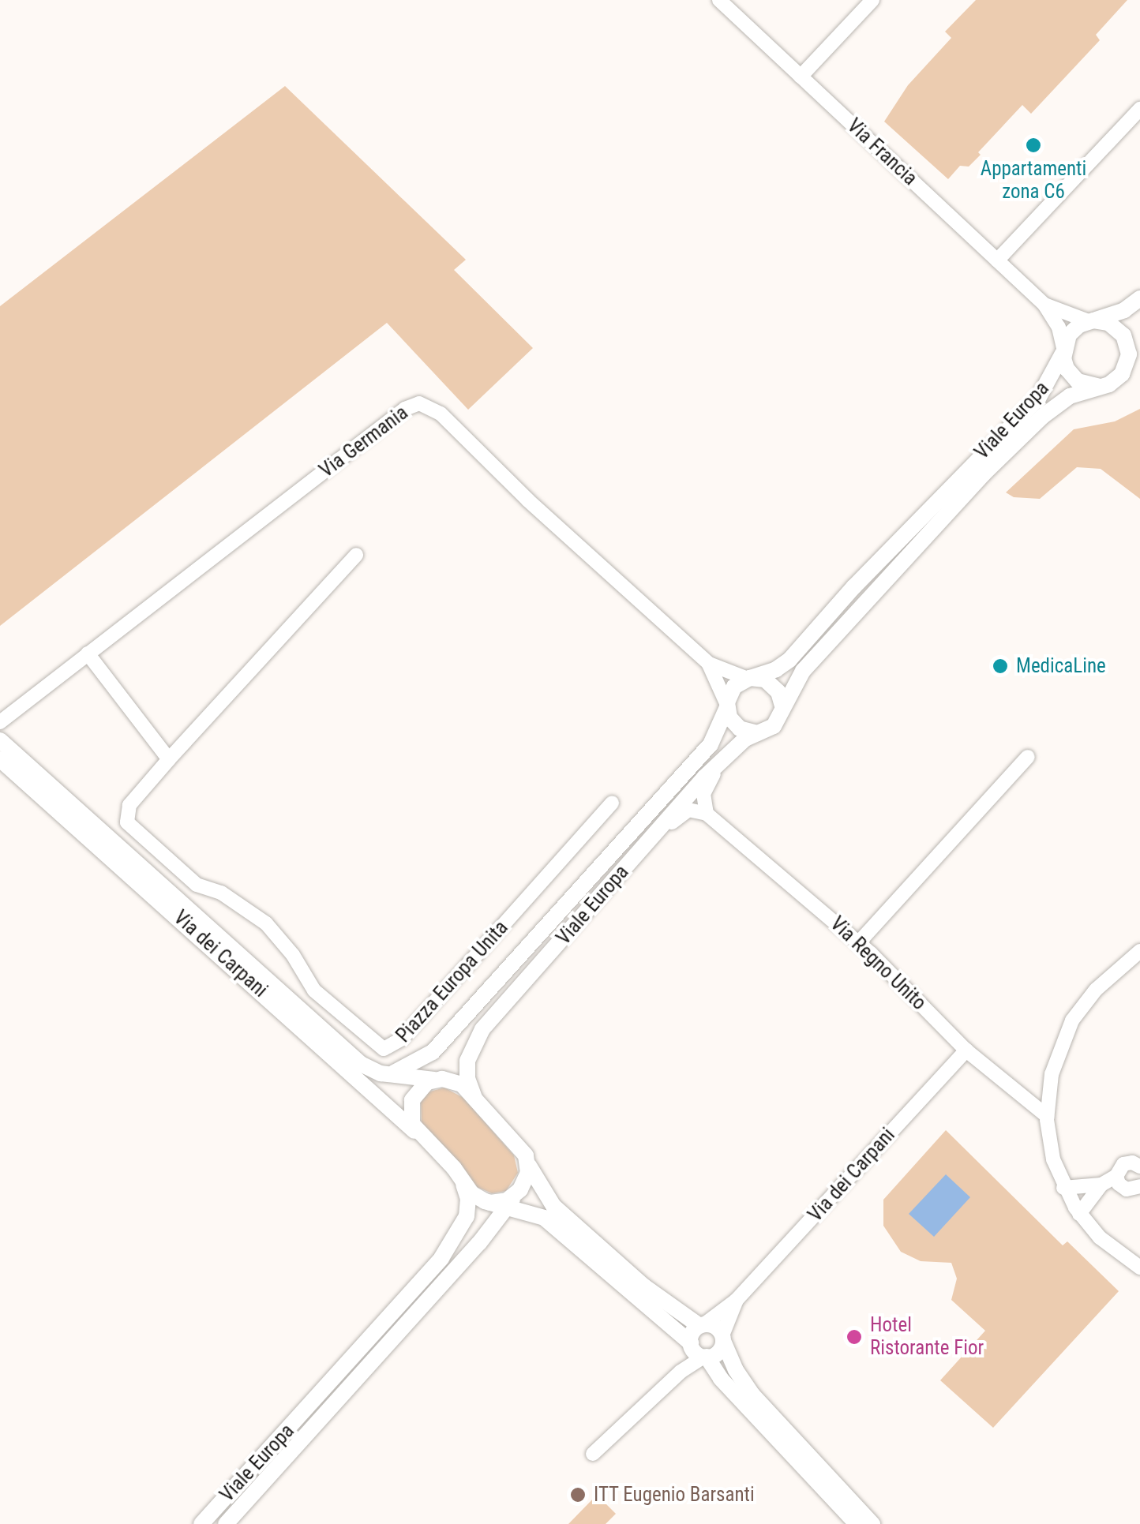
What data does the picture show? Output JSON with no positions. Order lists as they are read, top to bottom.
{
  "streets": {
    "street": [
      "Via Francia",
      "Viale Europa",
      "Via Germania",
      "Via dei Carpani",
      "Via Regno Unito",
      "Piazza Europa Unita"
    ]
  },
  "crossings": [
    ["Via Francia", "Viale Europa"],
    ["Viale Europa", "Via Germania"],
    ["Viale Europa", "Via dei Carpani"],
    ["Via dei Carpani", "Via Regno Unito"]
  ],
  "places": [
    "Appartamenti zona C6",
    "MedicaLine",
    "Hotel Ristorante Fior",
    "ITT Eugenio Barsanti"
  ]
}
